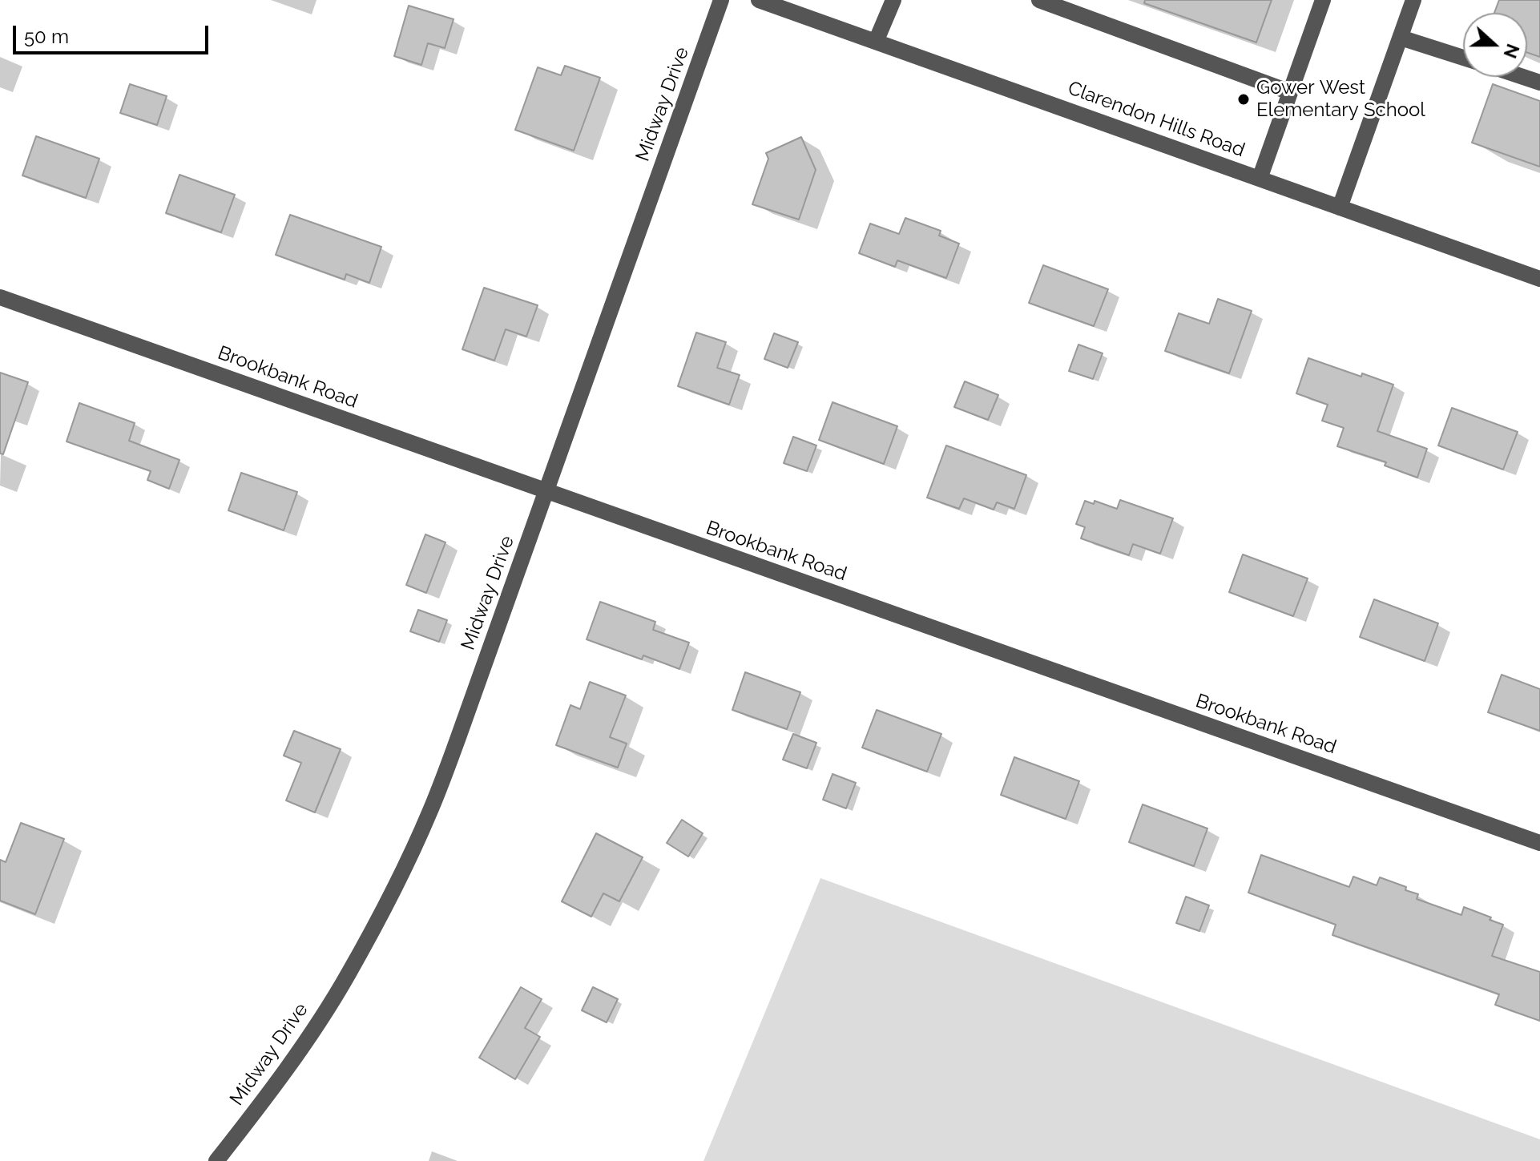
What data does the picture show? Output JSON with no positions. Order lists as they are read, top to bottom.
{
  "streets": {
    "street": ["Midway Drive", "Clarendon Hills Road", "Brookbank Road"]
  },
  "crossings": [
    ["Midway Drive", "Brookbank Road"]
  ],
  "places": ["Gower West Elementary School"],
  "scale_bar": "50 m",
  "north": "right"
}
